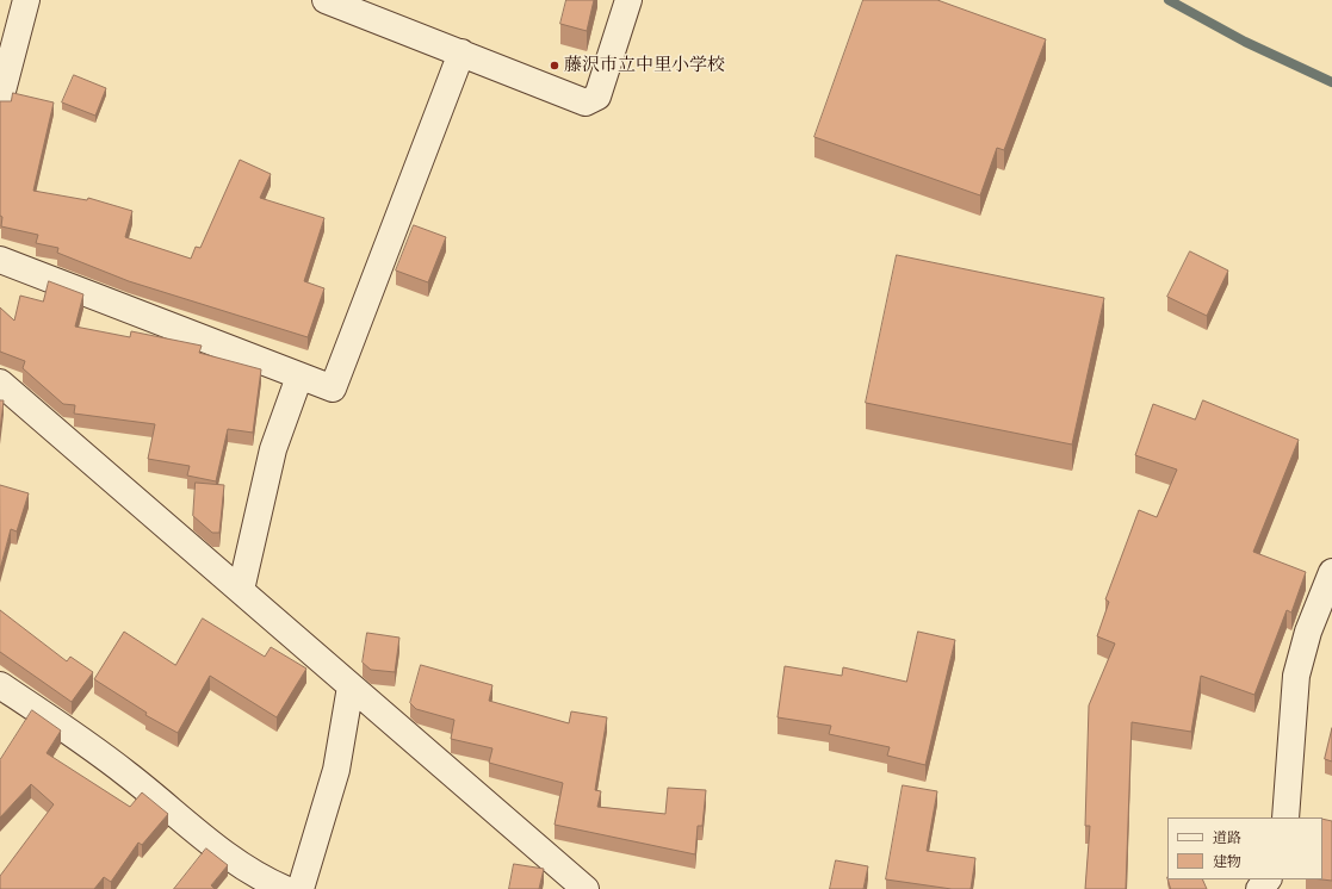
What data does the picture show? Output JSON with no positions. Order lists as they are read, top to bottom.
{
  "places": ["藤沢市立中里小学校"],
  "legend": ["道路", "建物"]
}
